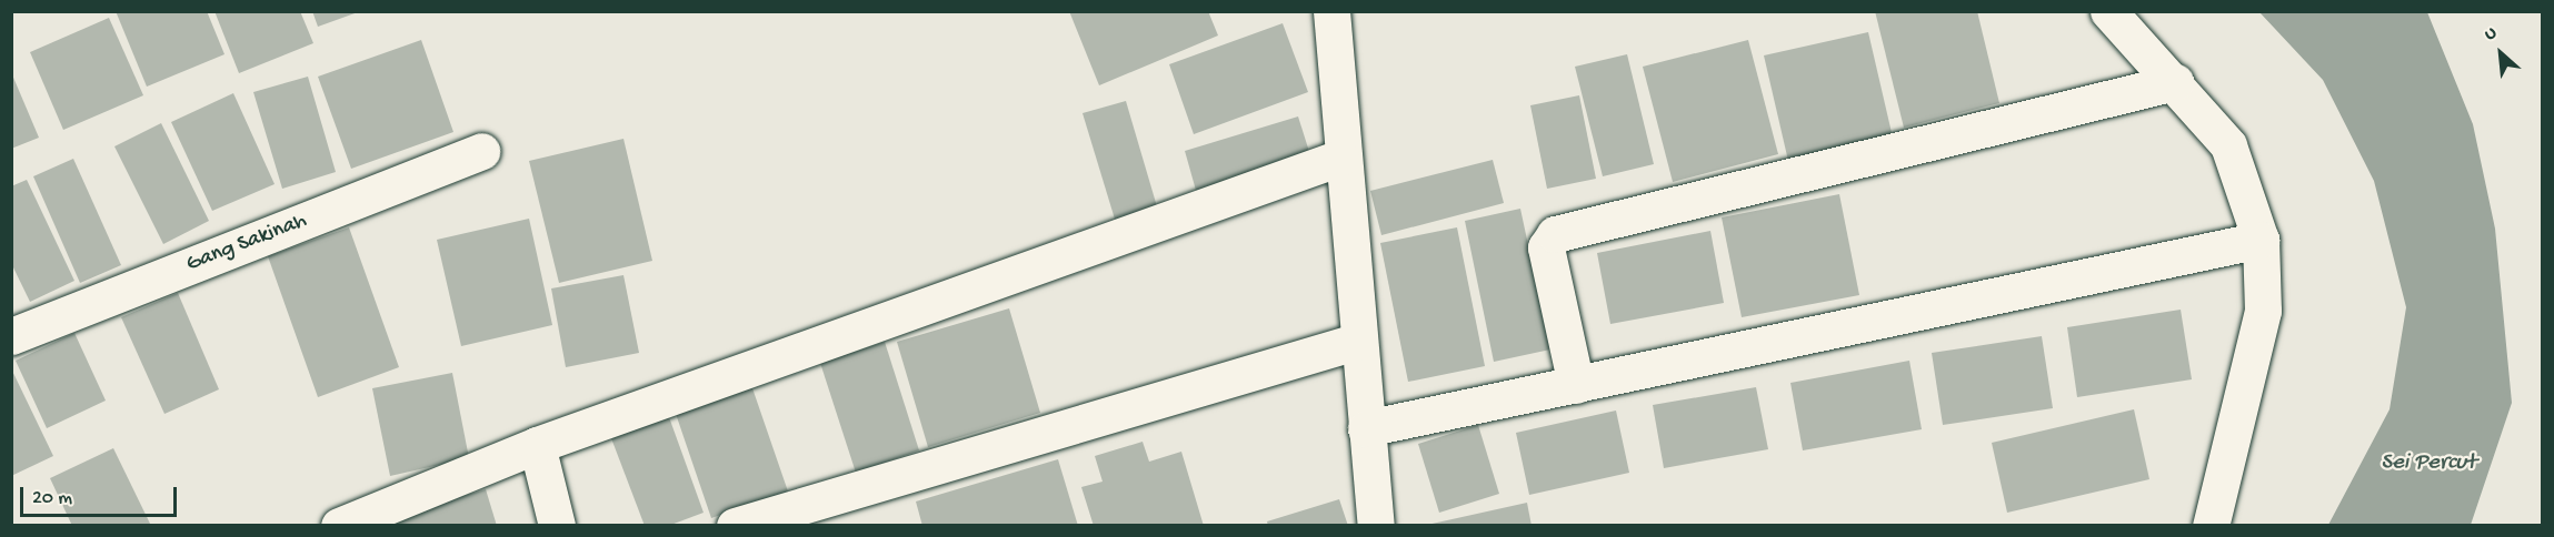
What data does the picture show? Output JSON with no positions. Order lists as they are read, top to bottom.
{
  "streets": {
    "street": ["Gang Sakinah"]
  },
  "water": ["Sei Percut"],
  "scale_bar": "20 m",
  "north": "top left"
}
